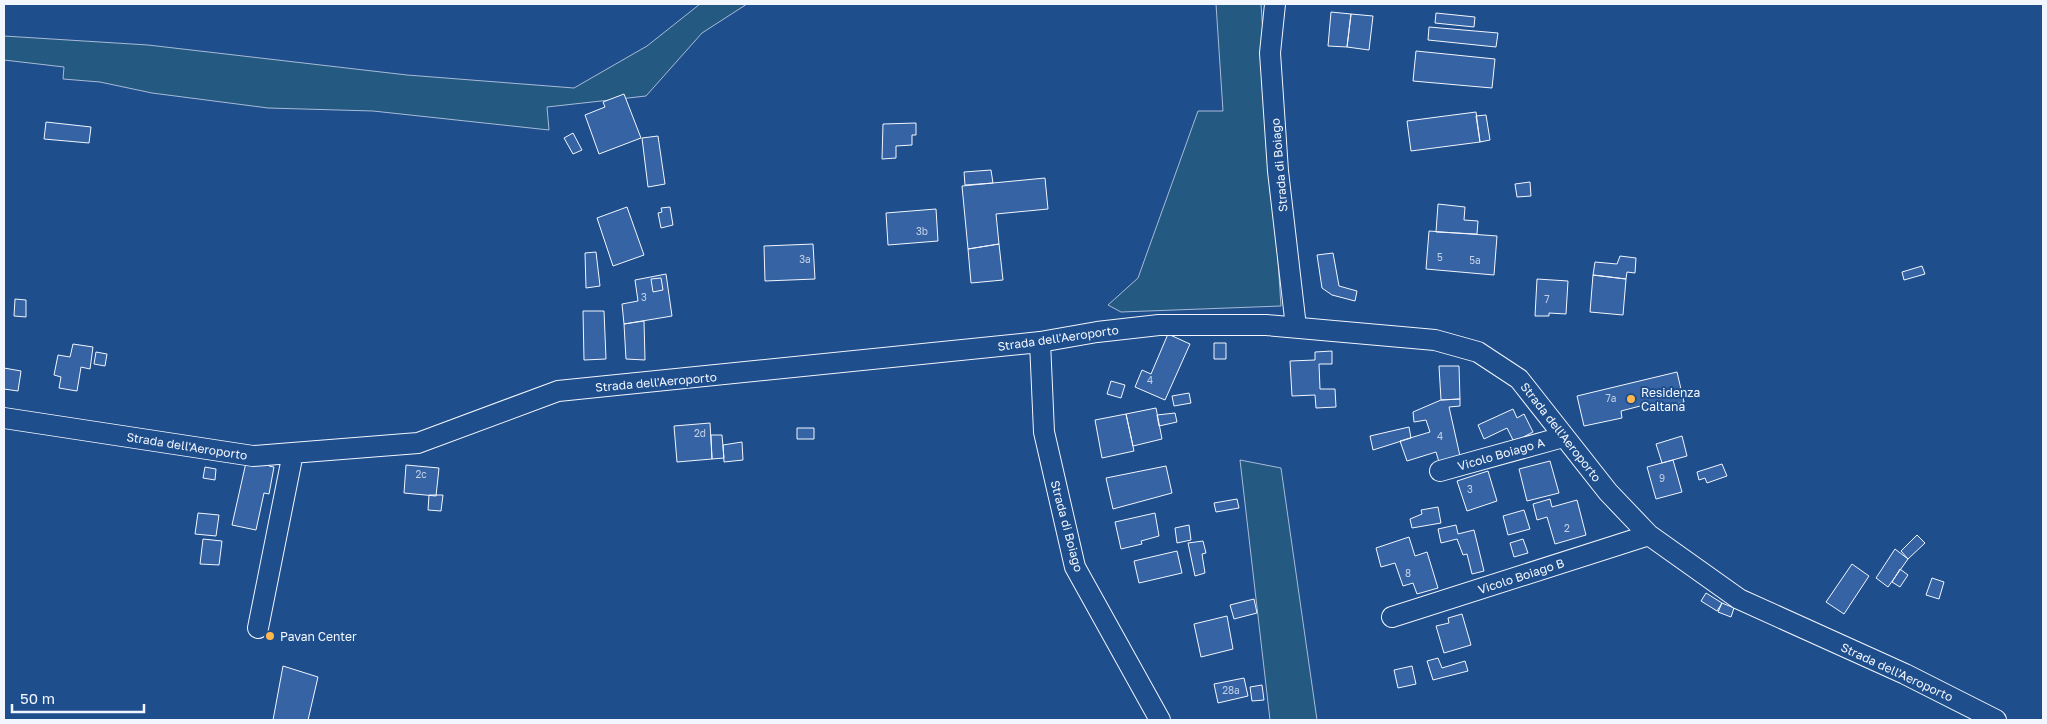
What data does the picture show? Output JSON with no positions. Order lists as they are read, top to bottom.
{
  "streets": {
    "street": [
      "Strada di Boiago",
      "Strada dell'Aeroporto",
      "Vicolo Boiago A",
      "Vicolo Boiago B"
    ]
  },
  "crossings": [
    ["Strada di Boiago", "Strada dell'Aeroporto"],
    ["Strada dell'Aeroporto", "Vicolo Boiago A"],
    ["Strada dell'Aeroporto", "Vicolo Boiago B"]
  ],
  "places": ["Residenza Caltana", "Pavan Center"],
  "house_numbers": [
    "3b",
    "5",
    "3a",
    "5a",
    "3",
    "7",
    "4",
    "7a",
    "2d",
    "4",
    "2c",
    "9",
    "3",
    "2",
    "8",
    "28a"
  ],
  "scale_bar": "50 m"
}
